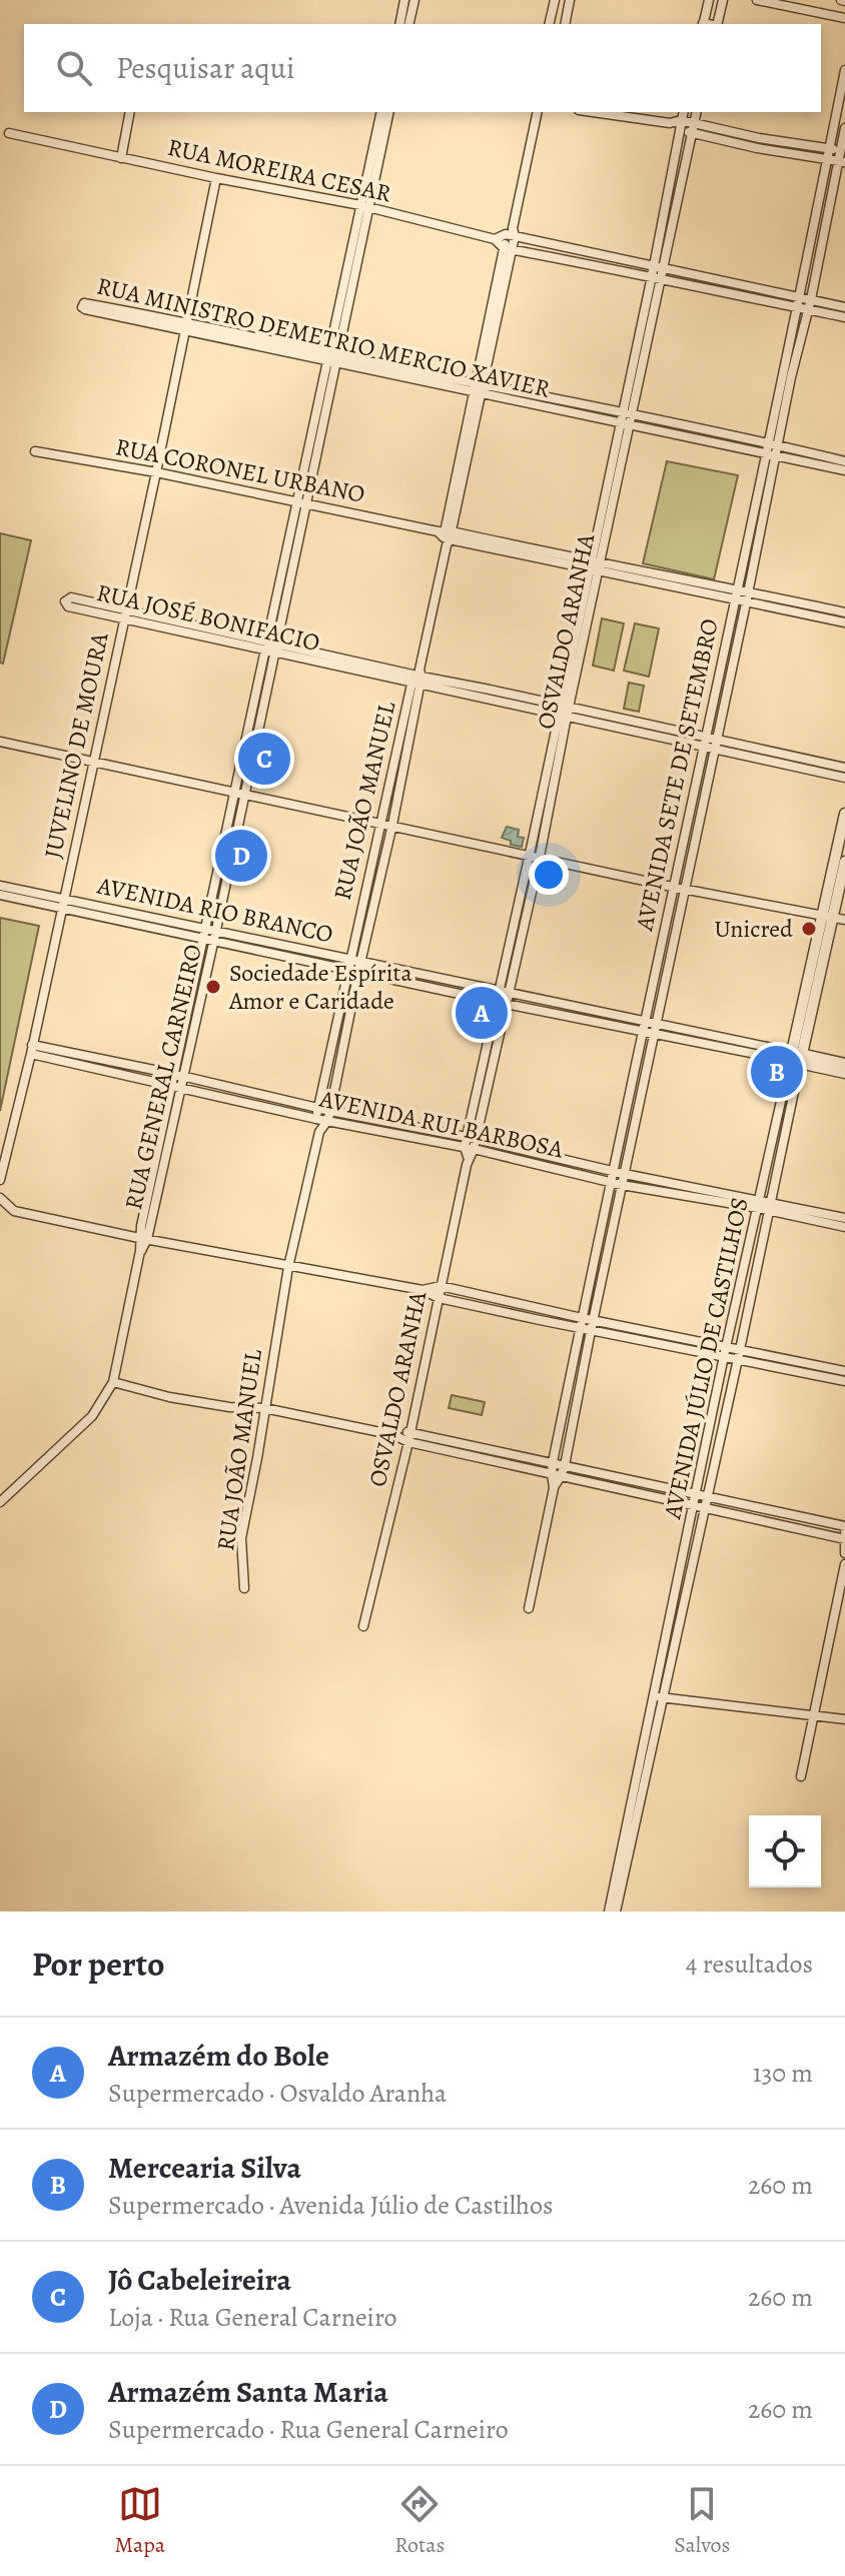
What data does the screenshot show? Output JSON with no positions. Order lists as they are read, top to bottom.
{
  "streets": {
    "street": [
      "RUA MOREIRA CESAR",
      "RUA MINISTRO DEMETRIO MERCIO XAVIER",
      "RUA CORONEL URBANO",
      "RUA JOSÉ BONIFACIO",
      "OSVALDO ARANHA",
      "JUVELINO DE MOURA",
      "AVENIDA SETE DE SETEMBRO",
      "RUA JOÃO MANUEL",
      "AVENIDA RIO BRANCO",
      "RUA GENERAL CARNEIRO",
      "AVENIDA RUI BARBOSA",
      "AVENIDA JÚLIO DE CASTILHOS"
    ]
  },
  "crossings": [
    ["RUA MOREIRA CESAR", "JUVELINO DE MOURA"],
    ["RUA MOREIRA CESAR", "RUA GENERAL CARNEIRO"],
    ["RUA MINISTRO DEMETRIO MERCIO XAVIER", "OSVALDO ARANHA"],
    ["RUA MINISTRO DEMETRIO MERCIO XAVIER", "JUVELINO DE MOURA"],
    ["RUA MINISTRO DEMETRIO MERCIO XAVIER", "AVENIDA SETE DE SETEMBRO"],
    ["RUA MINISTRO DEMETRIO MERCIO XAVIER", "RUA JOÃO MANUEL"],
    ["RUA MINISTRO DEMETRIO MERCIO XAVIER", "RUA GENERAL CARNEIRO"],
    ["RUA CORONEL URBANO", "OSVALDO ARANHA"],
    ["RUA CORONEL URBANO", "JUVELINO DE MOURA"],
    ["RUA CORONEL URBANO", "AVENIDA SETE DE SETEMBRO"],
    ["RUA CORONEL URBANO", "RUA JOÃO MANUEL"],
    ["RUA CORONEL URBANO", "RUA GENERAL CARNEIRO"],
    ["RUA JOSÉ BONIFACIO", "OSVALDO ARANHA"],
    ["RUA JOSÉ BONIFACIO", "JUVELINO DE MOURA"],
    ["RUA JOSÉ BONIFACIO", "AVENIDA SETE DE SETEMBRO"],
    ["RUA JOSÉ BONIFACIO", "RUA JOÃO MANUEL"],
    ["RUA JOSÉ BONIFACIO", "RUA GENERAL CARNEIRO"],
    ["OSVALDO ARANHA", "AVENIDA RIO BRANCO"],
    ["OSVALDO ARANHA", "AVENIDA RUI BARBOSA"],
    ["JUVELINO DE MOURA", "AVENIDA RIO BRANCO"],
    ["JUVELINO DE MOURA", "AVENIDA RUI BARBOSA"],
    ["AVENIDA SETE DE SETEMBRO", "AVENIDA RIO BRANCO"],
    ["AVENIDA SETE DE SETEMBRO", "AVENIDA RUI BARBOSA"],
    ["RUA JOÃO MANUEL", "AVENIDA RIO BRANCO"],
    ["RUA JOÃO MANUEL", "AVENIDA RUI BARBOSA"],
    ["AVENIDA RIO BRANCO", "RUA GENERAL CARNEIRO"],
    ["AVENIDA RIO BRANCO", "AVENIDA JÚLIO DE CASTILHOS"],
    ["RUA GENERAL CARNEIRO", "AVENIDA RUI BARBOSA"],
    ["AVENIDA RUI BARBOSA", "AVENIDA JÚLIO DE CASTILHOS"]
  ],
  "places": ["Unicred", "Sociedade Espírita Amor e Caridade"],
  "page": {
    "search": "Pesquisar aqui",
    "pins": [
      "C",
      "D",
      "A",
      "B"
    ],
    "heading": ["Por perto", "4 resultados"],
    "list": [
      {
        "mark": "A",
        "name": "Armazém do Bole",
        "note": "Supermercado · Osvaldo Aranha",
        "value": "130 m"
      },
      {
        "mark": "B",
        "name": "Mercearia Silva",
        "note": "Supermercado · Avenida Júlio de Castilhos",
        "value": "260 m"
      },
      {
        "mark": "C",
        "name": "Jô Cabeleireira",
        "note": "Loja · Rua General Carneiro",
        "value": "260 m"
      },
      {
        "mark": "D",
        "name": "Armazém Santa Maria",
        "note": "Supermercado · Rua General Carneiro",
        "value": "260 m"
      }
    ],
    "nav": ["Mapa", "Rotas", "Salvos"]
  }
}
